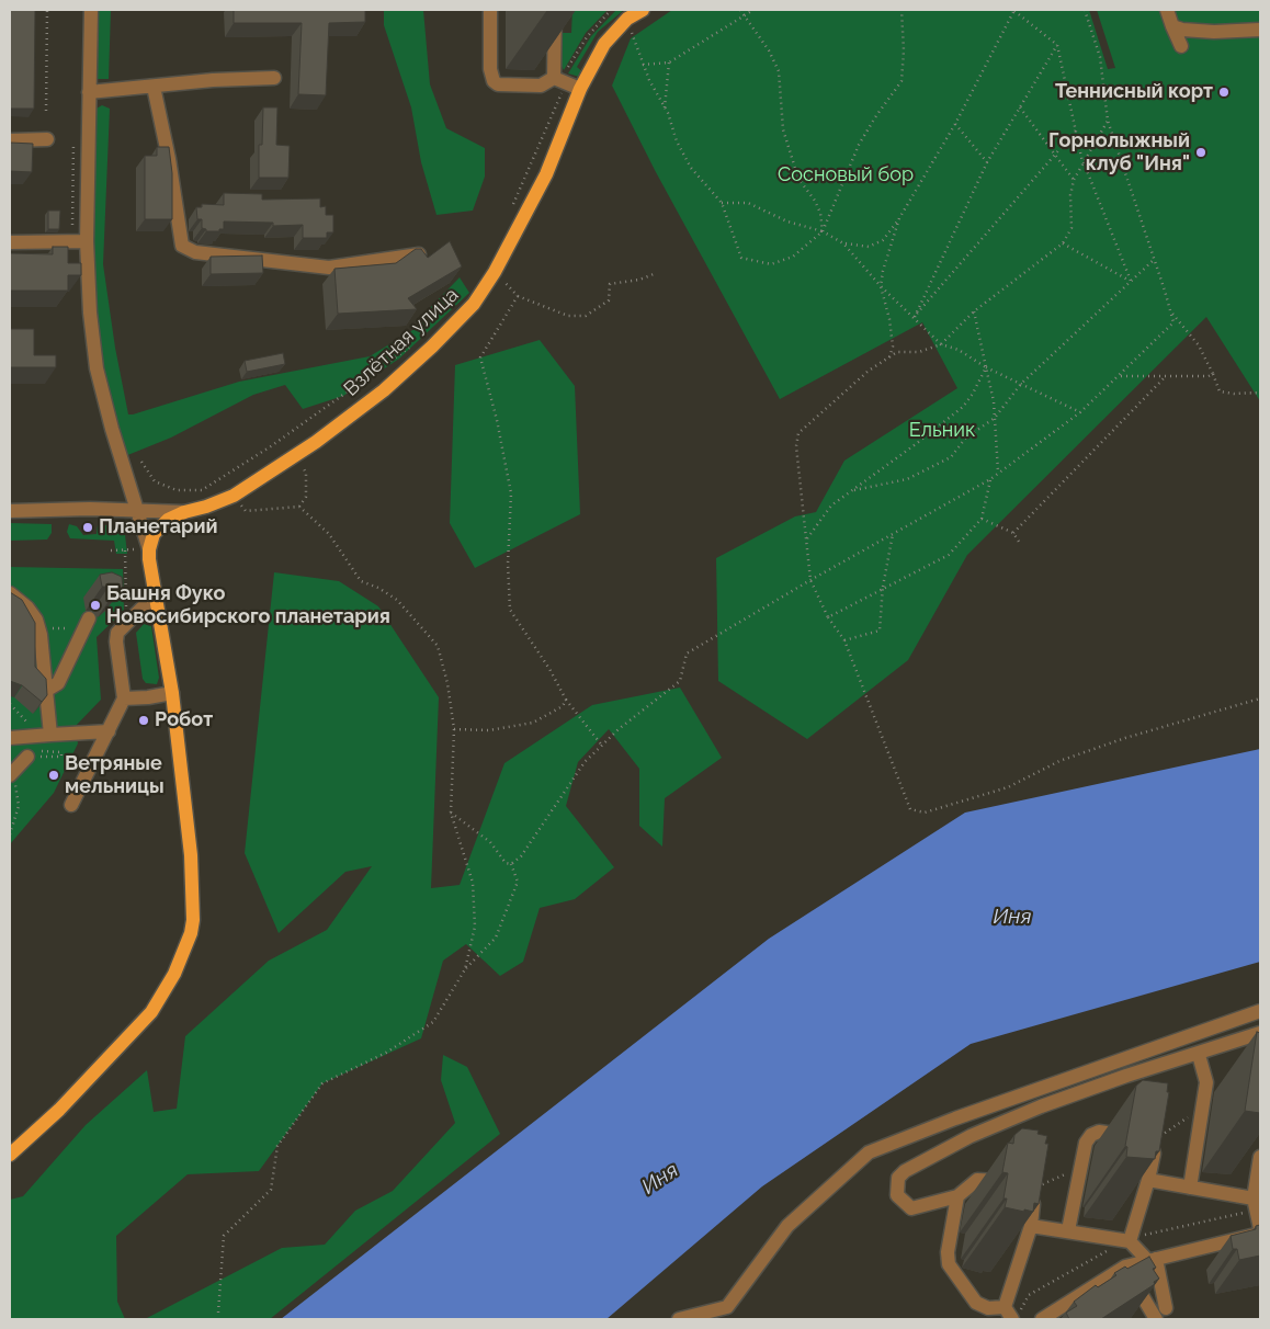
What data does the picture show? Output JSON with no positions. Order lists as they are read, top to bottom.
{
  "streets": {
    "main road": ["Взлётная улица"]
  },
  "water": ["Иня"],
  "parks": ["Сосновый бор", "Ельник"],
  "places": [
    "Теннисный корт",
    "Горнолыжный клуб \"Иня\"",
    "Планетарий",
    "Башня Фуко Новосибирского планетария",
    "Робот",
    "Ветряные мельницы"
  ]
}
